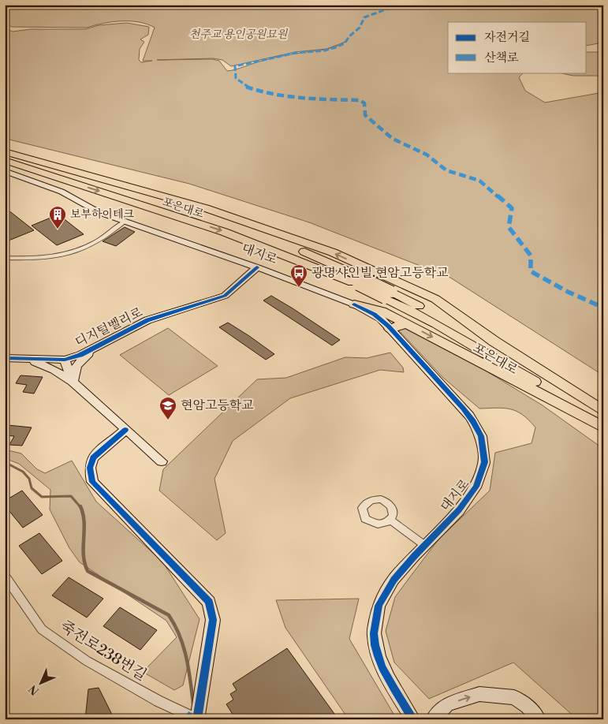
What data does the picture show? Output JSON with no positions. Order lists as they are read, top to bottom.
{
  "streets": {
    "highway": ["포은대로"],
    "street": ["대지로", "디지털벨리로", "죽전로238번길"]
  },
  "crossings": [
    ["대지로", "디지털벨리로"]
  ],
  "parks": ["천주교 용인공원묘원"],
  "places": {
    "building": ["보부하이테크"],
    "bus stop": ["광명샤인빌.현암고등학교"],
    "school or university": ["현암고등학교"]
  },
  "legend": ["자전거길", "산책로"],
  "north": "bottom left"
}
